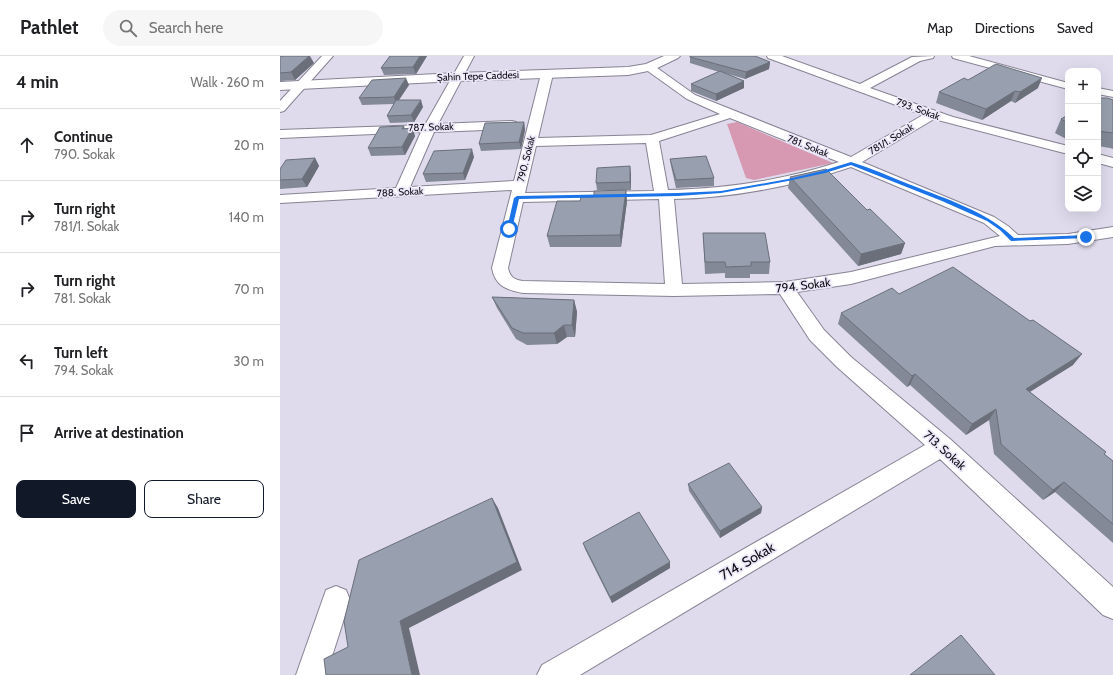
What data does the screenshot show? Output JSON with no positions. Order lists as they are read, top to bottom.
{
  "streets": {
    "street": [
      "Şahin Tepe Caddesi",
      "793. Sokak",
      "787. Sokak",
      "781/1. Sokak",
      "781. Sokak",
      "790. Sokak",
      "788. Sokak",
      "794. Sokak",
      "713. Sokak",
      "714. Sokak"
    ]
  },
  "crossings": [
    ["Şahin Tepe Caddesi", "781. Sokak"],
    ["Şahin Tepe Caddesi", "790. Sokak"],
    ["793. Sokak", "781/1. Sokak"],
    ["787. Sokak", "790. Sokak"],
    ["781/1. Sokak", "781. Sokak"],
    ["781/1. Sokak", "790. Sokak"],
    ["781/1. Sokak", "788. Sokak"],
    ["781. Sokak", "794. Sokak"],
    ["790. Sokak", "788. Sokak"],
    ["790. Sokak", "794. Sokak"],
    ["794. Sokak", "713. Sokak"],
    ["713. Sokak", "714. Sokak"]
  ],
  "page": {
    "header": "Pathlet",
    "search": "Search here",
    "nav": ["Map", "Directions", "Saved"],
    "heading": ["4 min", "Walk · 260 m"],
    "map_buttons": ["+", "−"],
    "list": [
      ["Continue", "790. Sokak", "20 m"],
      ["Turn right", "781/1. Sokak", "140 m"],
      ["Turn right", "781. Sokak", "70 m"],
      ["Turn left", "794. Sokak", "30 m"],
      "Arrive at destination"
    ],
    "buttons": ["Save", "Share"]
  }
}
